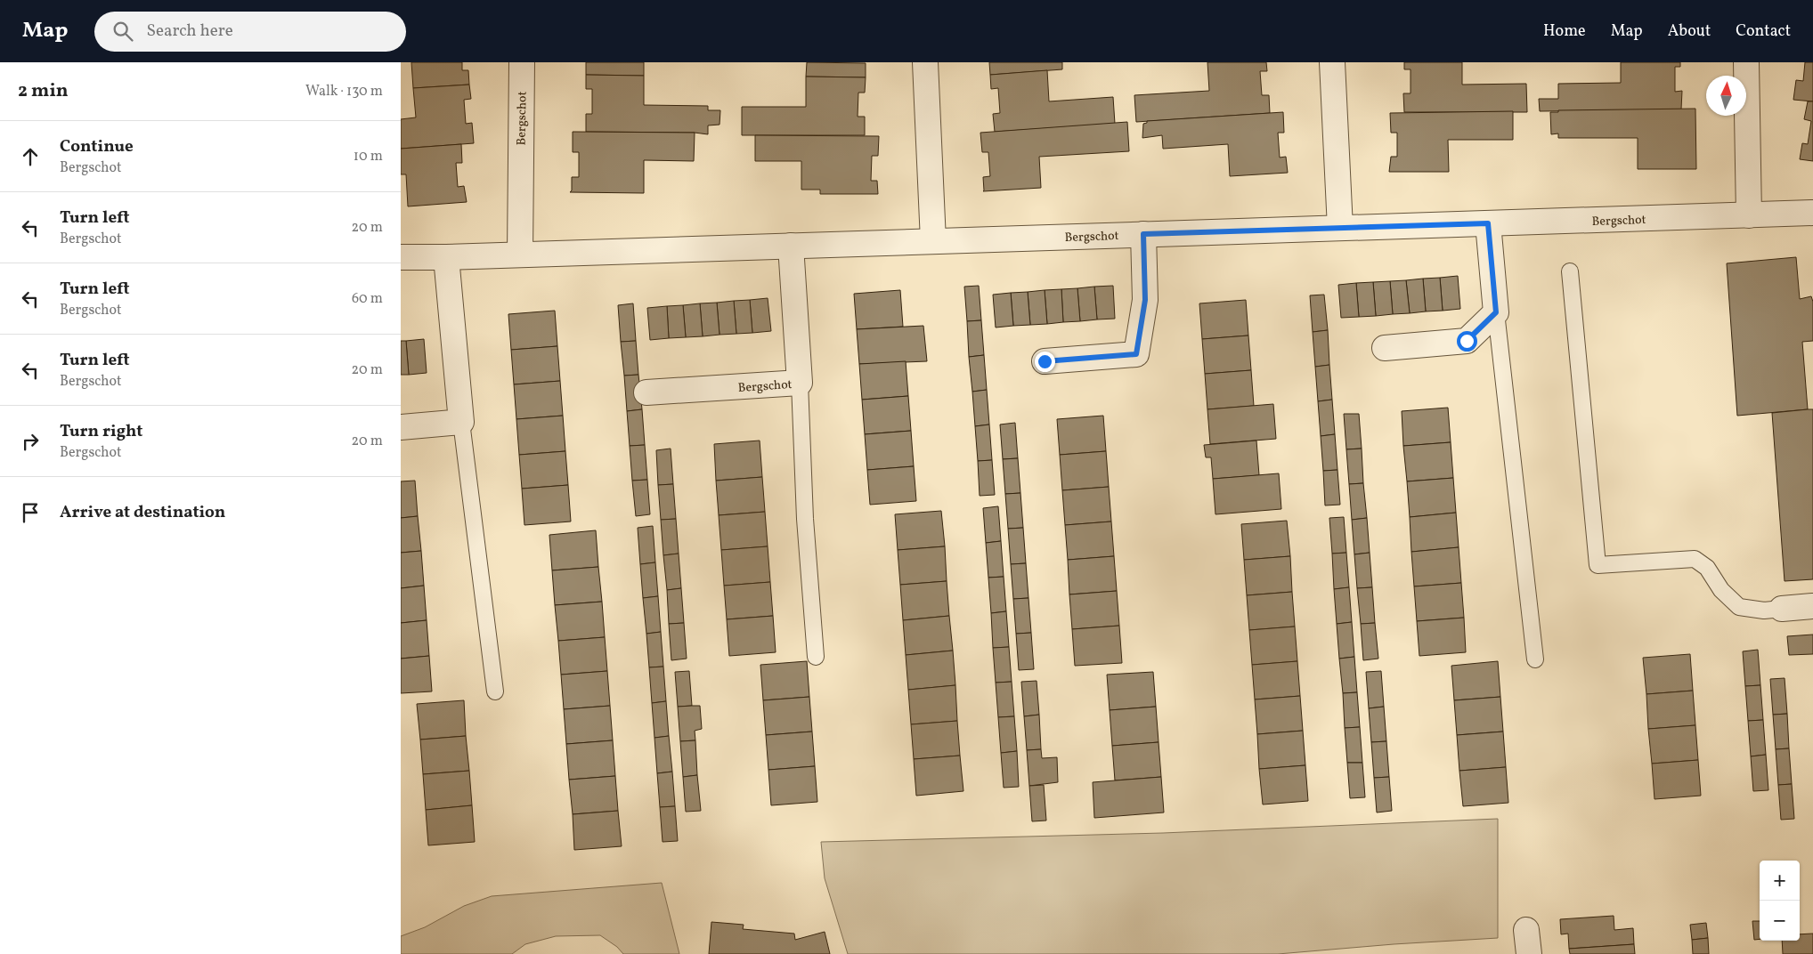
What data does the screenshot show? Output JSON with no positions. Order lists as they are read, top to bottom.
{
  "streets": {
    "street": ["Bergschot"]
  },
  "north": "top",
  "page": {
    "header": "Map",
    "search": "Search here",
    "nav": [
      "Home",
      "Map",
      "About",
      "Contact"
    ],
    "heading": ["2 min", "Walk · 130 m"],
    "list": [
      ["Continue", "Bergschot", "10 m"],
      ["Turn left", "Bergschot", "20 m"],
      ["Turn left", "Bergschot", "60 m"],
      ["Turn left", "Bergschot", "20 m"],
      ["Turn right", "Bergschot", "20 m"],
      "Arrive at destination"
    ],
    "map_buttons": ["+", "−"]
  }
}
